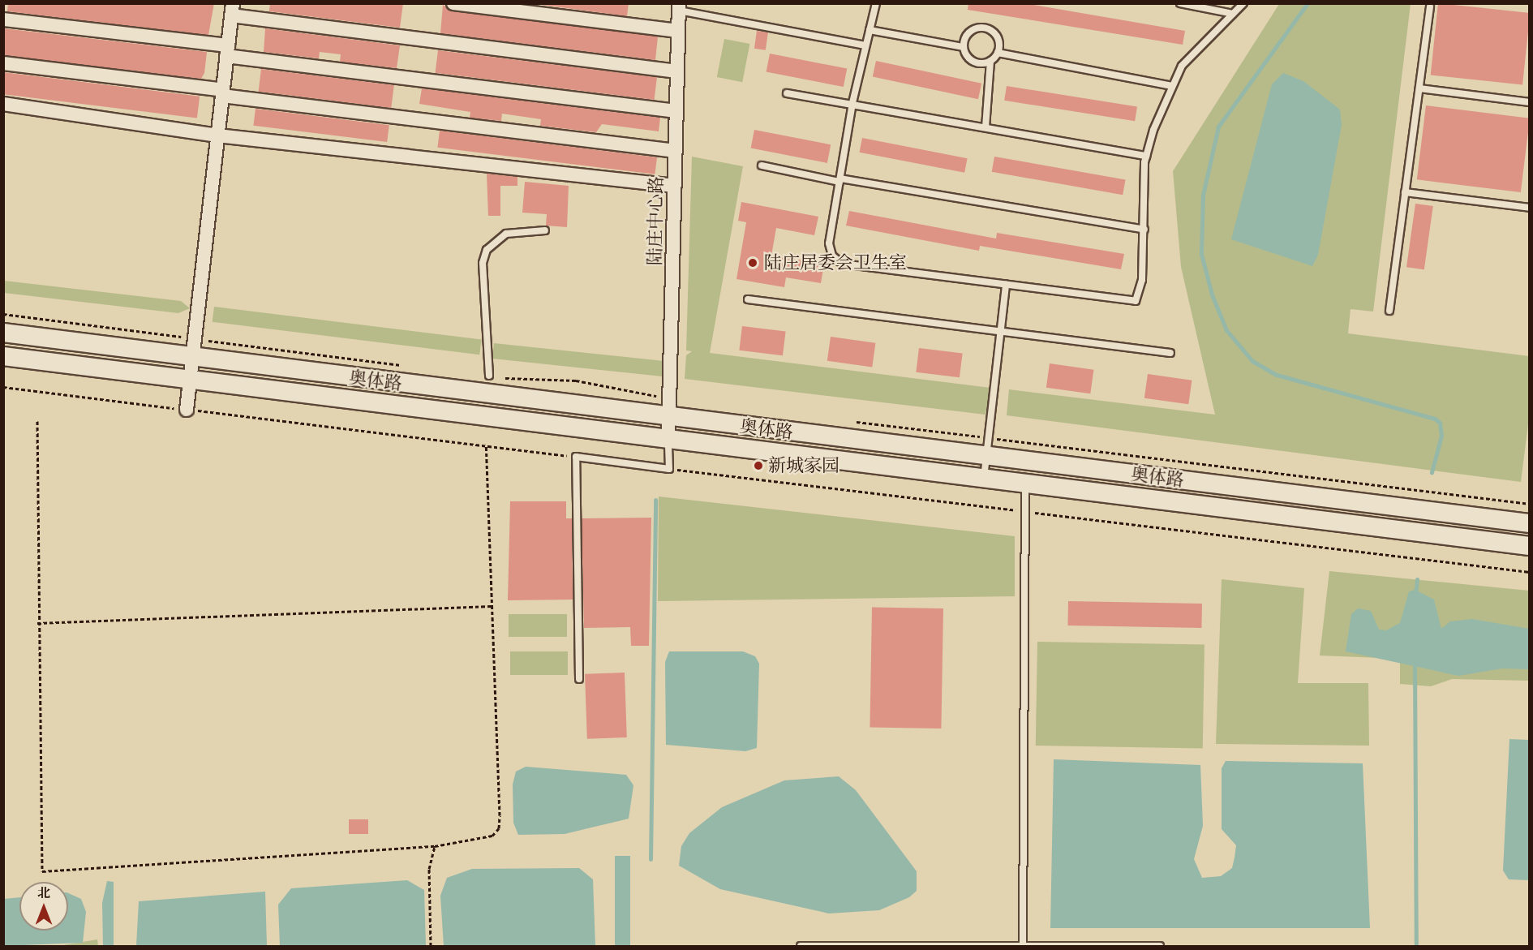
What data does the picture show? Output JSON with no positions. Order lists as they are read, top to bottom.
{
  "streets": {
    "main road": ["奥体路"],
    "street": ["陆庄中心路"]
  },
  "crossings": [
    ["陆庄中心路", "奥体路"]
  ],
  "places": ["陆庄居委会卫生室", "新城家园"],
  "north": "top"
}
